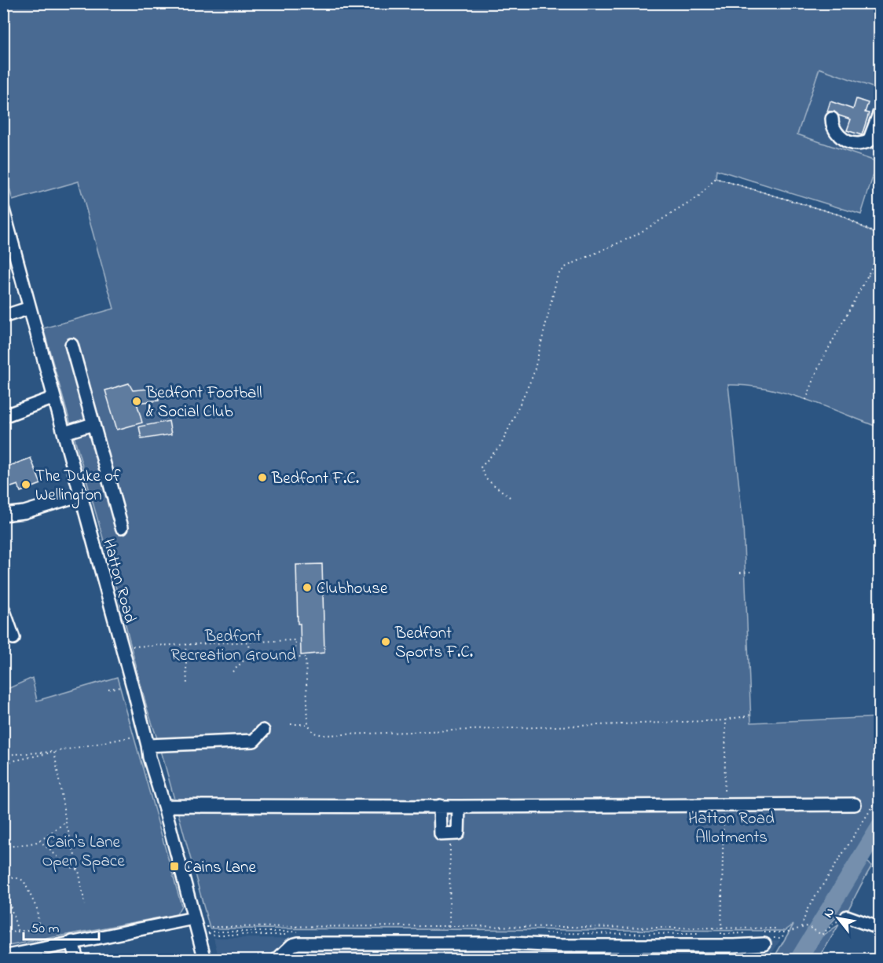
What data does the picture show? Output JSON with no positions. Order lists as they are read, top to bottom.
{
  "streets": {
    "street": ["Hatton Road"]
  },
  "parks": ["Bedfont Recreation Ground", "Hatton Road Allotments", "Cain's Lane Open Space"],
  "places": {
    "other": [
      "Bedfont Football & Social Club",
      "Bedfont F.C.",
      "The Duke of Wellington",
      "Clubhouse",
      "Bedfont Sports F.C."
    ],
    "transit": ["Cains Lane"]
  },
  "scale_bar": "50 m",
  "north": "top left"
}
